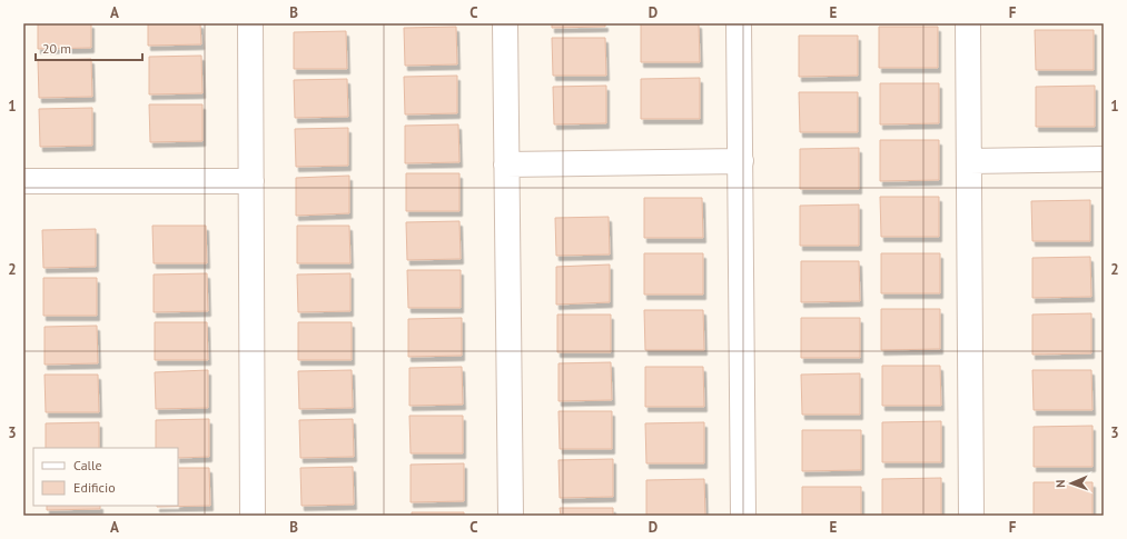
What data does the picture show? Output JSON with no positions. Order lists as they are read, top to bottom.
{
  "legend": ["Calle", "Edificio"],
  "scale_bar": "20 m",
  "north": "left",
  "grid": {
    "columns": [
      "A",
      "B",
      "C",
      "D",
      "E",
      "F"
    ],
    "rows": ["1", "2", "3"]
  }
}
